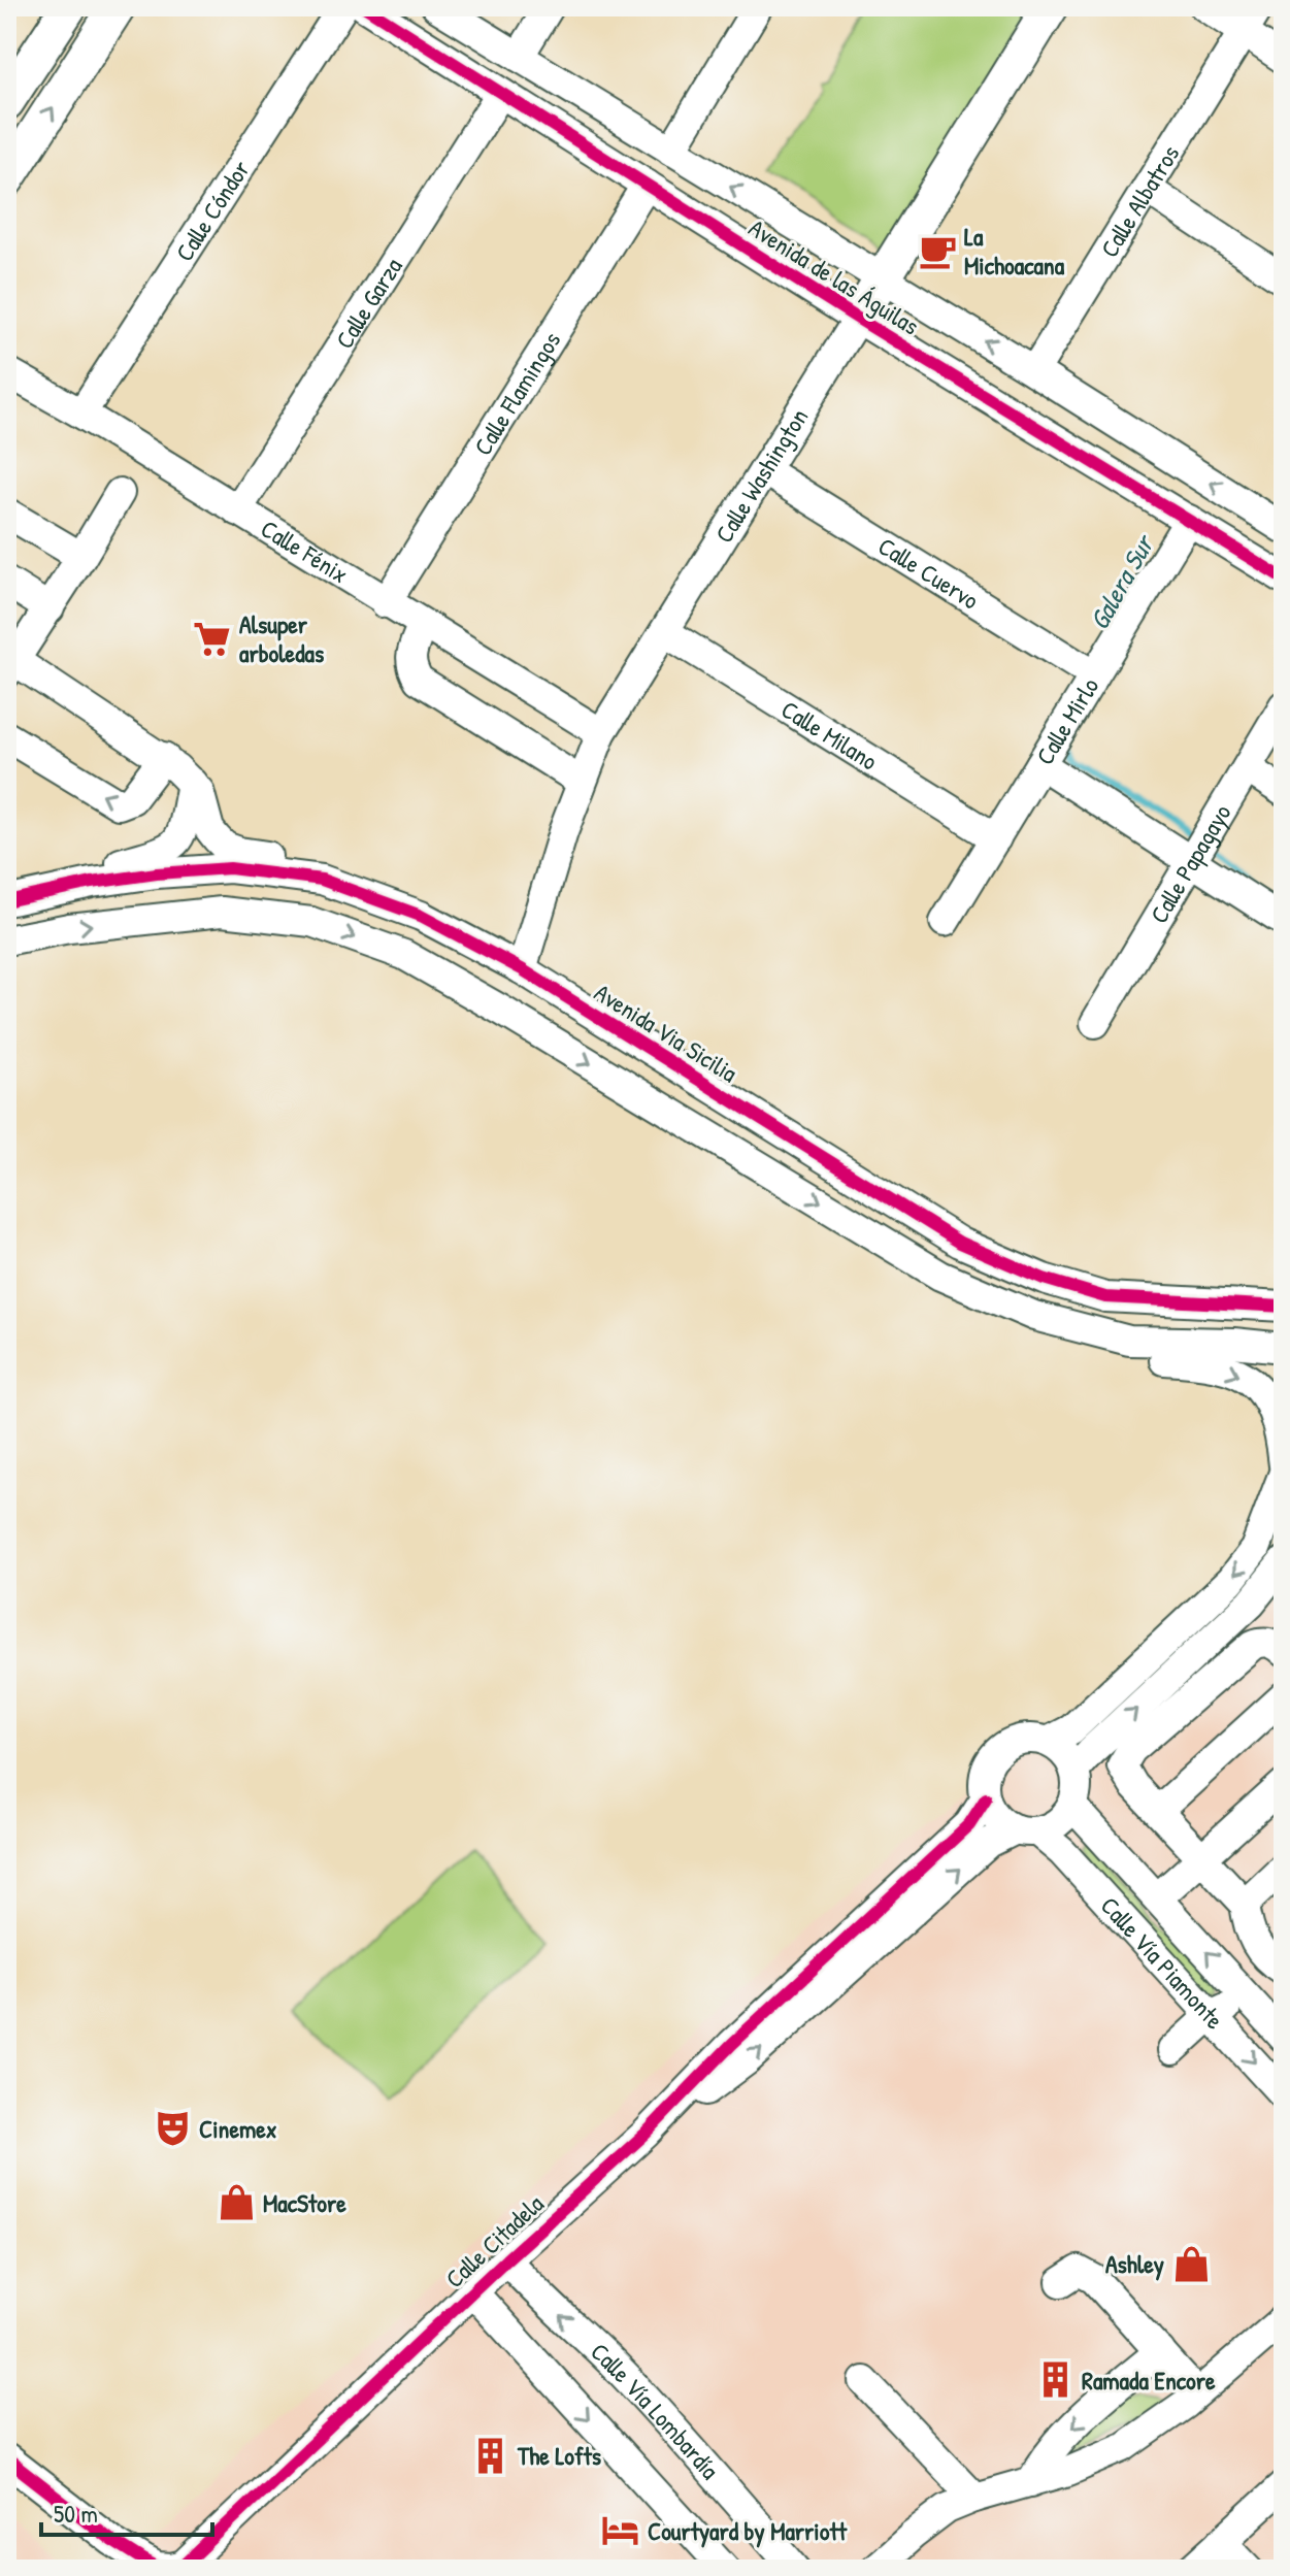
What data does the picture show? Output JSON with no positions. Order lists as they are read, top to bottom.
{
  "streets": {
    "main road": ["Calle Washington"],
    "street": [
      "Calle Albatros",
      "Calle Cóndor",
      "Avenida de las Águilas",
      "Calle Garza",
      "Calle Flamingos",
      "Calle Fénix",
      "Calle Cuervo",
      "Calle Mirlo",
      "Calle Milano",
      "Calle Papagayo",
      "Avenida Via Sicilia",
      "Calle Vía Piamonte",
      "Calle Citadela",
      "Calle Vía Lombardía"
    ]
  },
  "crossings": [
    ["Calle Albatros", "Avenida de las Águilas"],
    ["Calle Cóndor", "Calle Fénix"],
    ["Avenida de las Águilas", "Calle Garza"],
    ["Avenida de las Águilas", "Calle Flamingos"],
    ["Avenida de las Águilas", "Calle Washington"],
    ["Avenida de las Águilas", "Calle Mirlo"],
    ["Calle Garza", "Calle Fénix"],
    ["Calle Flamingos", "Calle Fénix"],
    ["Calle Washington", "Calle Fénix"],
    ["Calle Washington", "Calle Cuervo"],
    ["Calle Washington", "Calle Milano"],
    ["Calle Washington", "Avenida Via Sicilia"],
    ["Calle Cuervo", "Calle Mirlo"],
    ["Calle Mirlo", "Calle Milano"],
    ["Calle Vía Piamonte", "Calle Citadela"],
    ["Calle Citadela", "Calle Vía Lombardía"]
  ],
  "water": ["Galera Sur"],
  "places": {
    "cafe": ["La Michoacana"],
    "supermarket": ["Alsuper arboledas"],
    "theatre": ["Cinemex"],
    "shop": ["MacStore", "Ashley"],
    "building": ["Ramada Encore", "The Lofts"],
    "hotel": ["Courtyard by Marriott"]
  },
  "scale_bar": "50 m"
}
